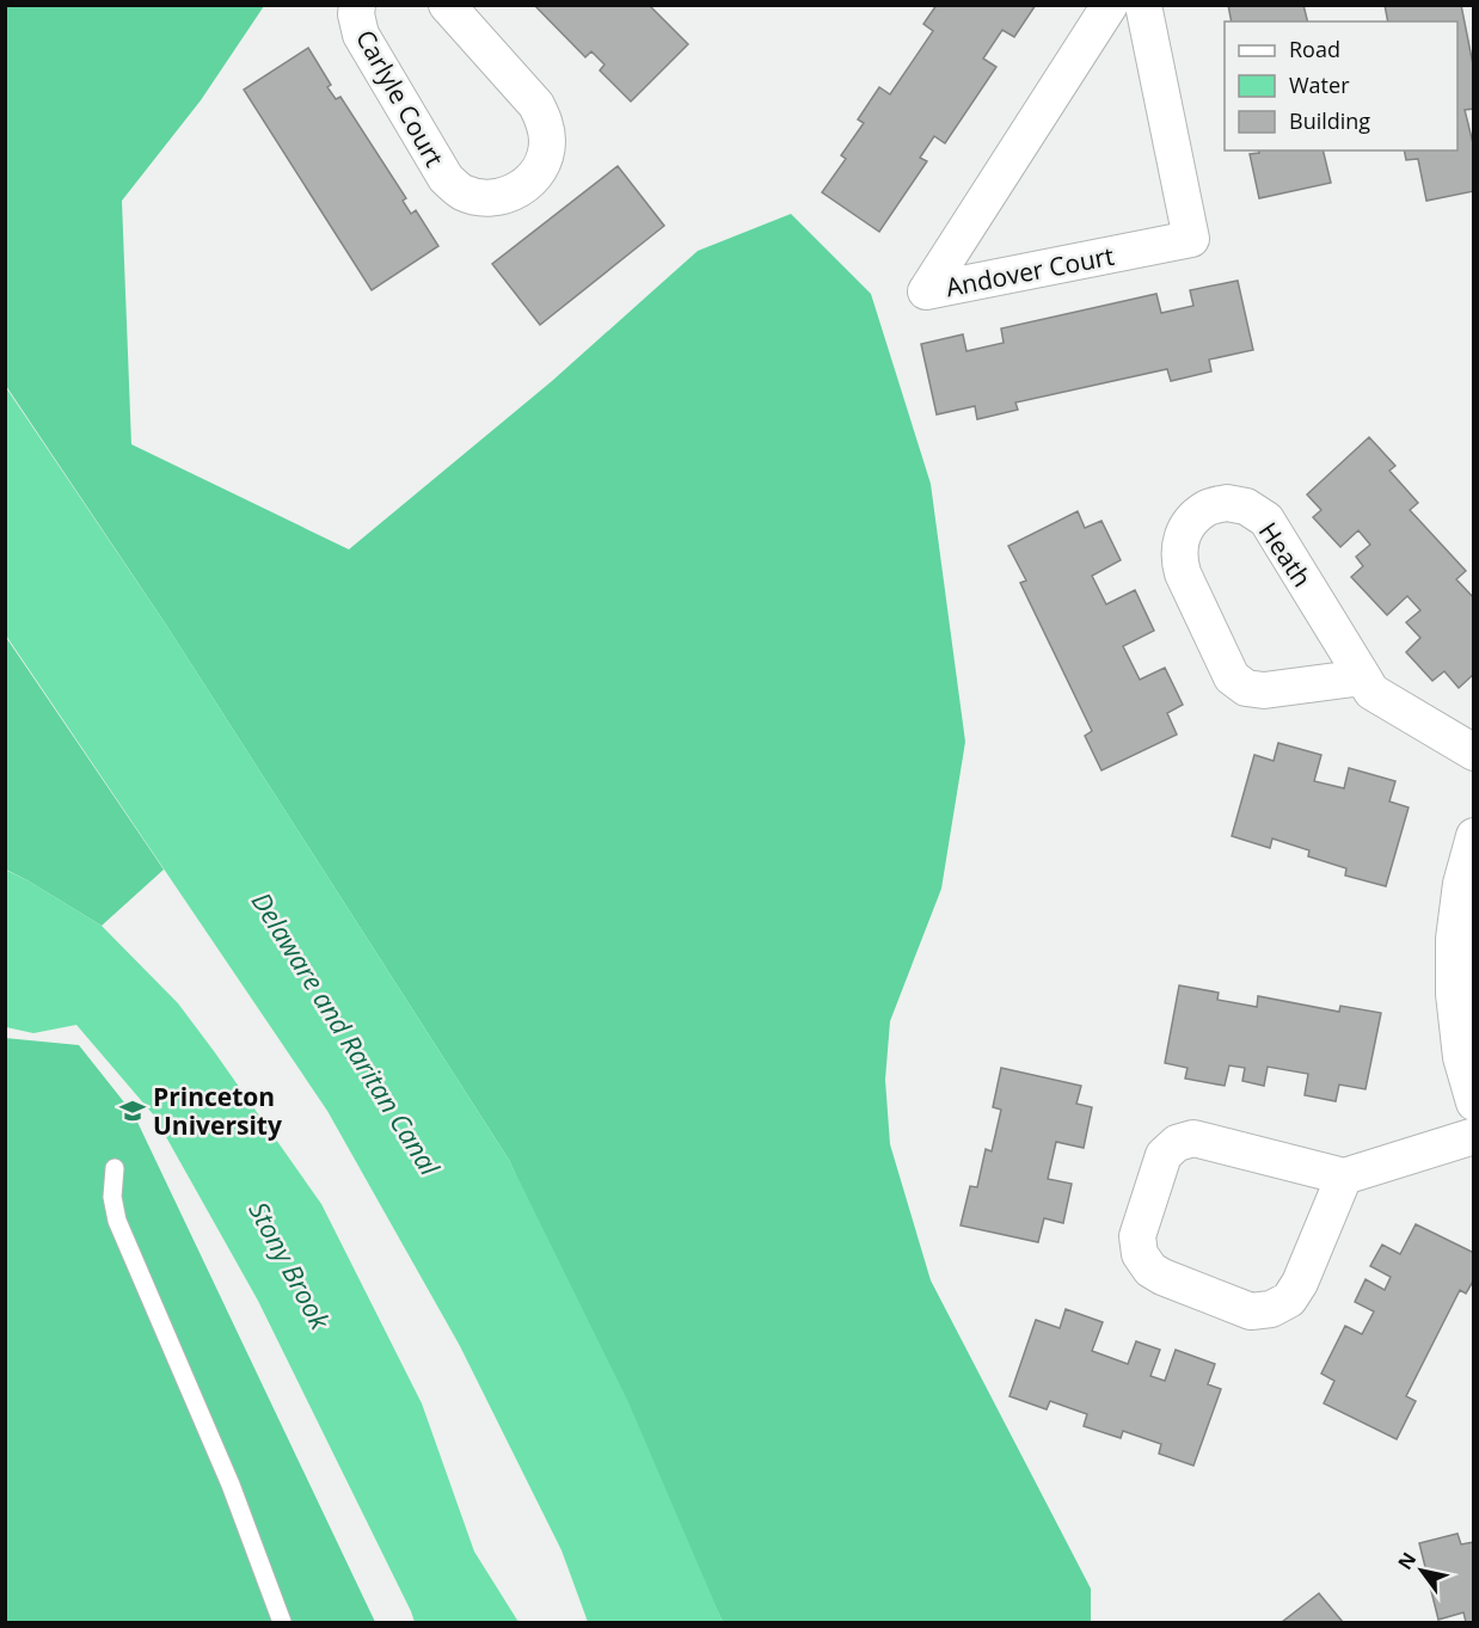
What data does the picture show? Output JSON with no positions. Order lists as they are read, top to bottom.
{
  "streets": {
    "street": ["Carlyle Court", "Andover Court", "Heath"]
  },
  "water": ["Delaware and Raritan Canal", "Stony Brook"],
  "places": {
    "school or university": ["Princeton University"]
  },
  "legend": ["Road", "Water", "Building"],
  "north": "top left"
}
